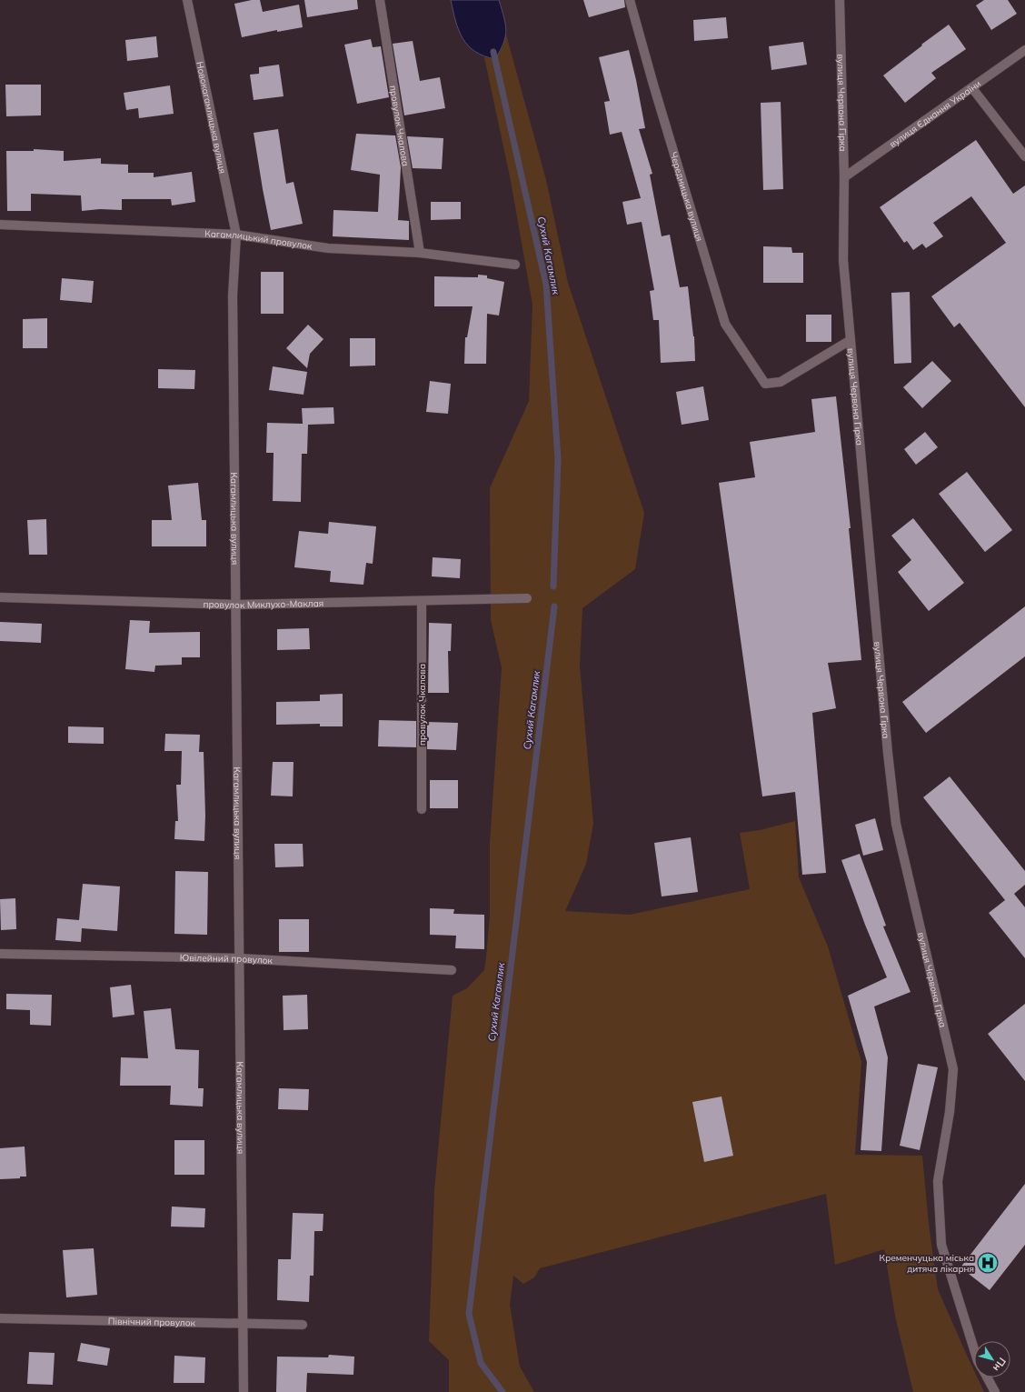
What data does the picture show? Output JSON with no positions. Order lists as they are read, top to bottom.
{
  "streets": {
    "street": [
      "вулиця Червона Гірка",
      "вулиця Єднання України",
      "Новокагамлицька вулиця",
      "провулок Чкалова",
      "Чередницька вулиця",
      "Кагамлицький провулок",
      "Кагамлицька вулиця",
      "провулок Миклухо-Маклая",
      "Ювілейний провулок",
      "Північний провулок"
    ]
  },
  "crossings": [
    ["вулиця Червона Гірка", "вулиця Єднання України"],
    ["вулиця Червона Гірка", "Чередницька вулиця"],
    ["Новокагамлицька вулиця", "Кагамлицький провулок"],
    ["Новокагамлицька вулиця", "Кагамлицька вулиця"],
    ["провулок Чкалова", "Кагамлицький провулок"],
    ["провулок Чкалова", "провулок Миклухо-Маклая"],
    ["Кагамлицький провулок", "Кагамлицька вулиця"],
    ["Кагамлицька вулиця", "провулок Миклухо-Маклая"],
    ["Кагамлицька вулиця", "Ювілейний провулок"],
    ["Кагамлицька вулиця", "Північний провулок"]
  ],
  "water": ["Сухий Кагамлик"],
  "places": {
    "hospital": ["Кременчуцька міська дитяча лікарня"]
  },
  "north": "bottom right"
}
